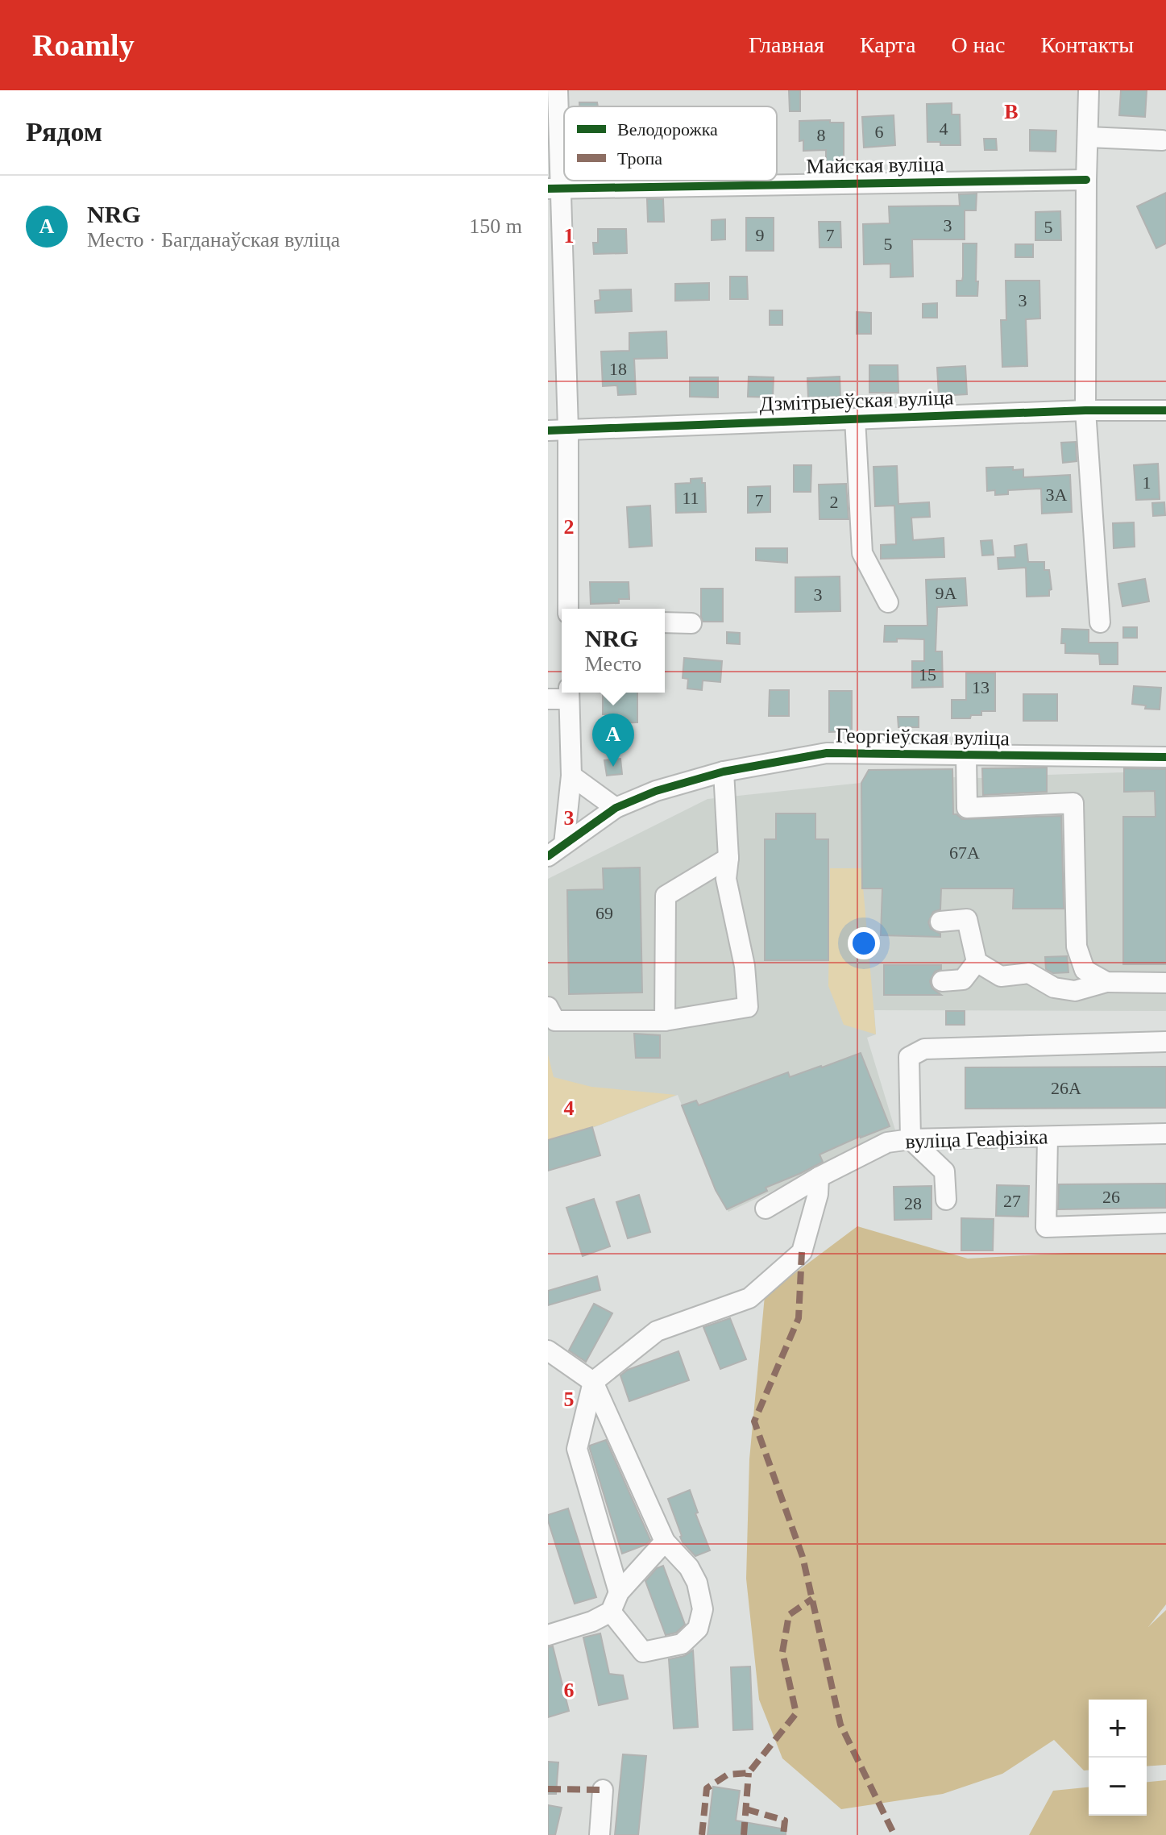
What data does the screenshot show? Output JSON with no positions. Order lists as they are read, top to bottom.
{
  "streets": {
    "street": [
      "Майская вуліца",
      "Дзмітрыеўская вуліца",
      "Георгіеўская вуліца",
      "вуліца Геафізіка"
    ]
  },
  "house_numbers": [
    "4",
    "6",
    "8",
    "3",
    "5",
    "9",
    "7",
    "5",
    "3",
    "18",
    "1",
    "3А",
    "11",
    "7",
    "2",
    "9А",
    "3",
    "15",
    "13",
    "67А",
    "69",
    "26А",
    "26",
    "27",
    "28"
  ],
  "legend": ["Велодорожка", "Тропа"],
  "page": {
    "header": "Roamly",
    "nav": [
      "Главная",
      "Карта",
      "О нас",
      "Контакты"
    ],
    "heading": "Рядом",
    "list": [
      {
        "mark": "A",
        "name": "NRG",
        "note": "Место · Багданаўская вуліца",
        "value": "150 m"
      }
    ],
    "popup": ["NRG", "Место"],
    "pins": "A",
    "map_buttons": ["+", "−"]
  },
  "grid": {
    "columns": ["B"],
    "rows": [
      "1",
      "2",
      "3",
      "4",
      "5",
      "6"
    ]
  }
}
